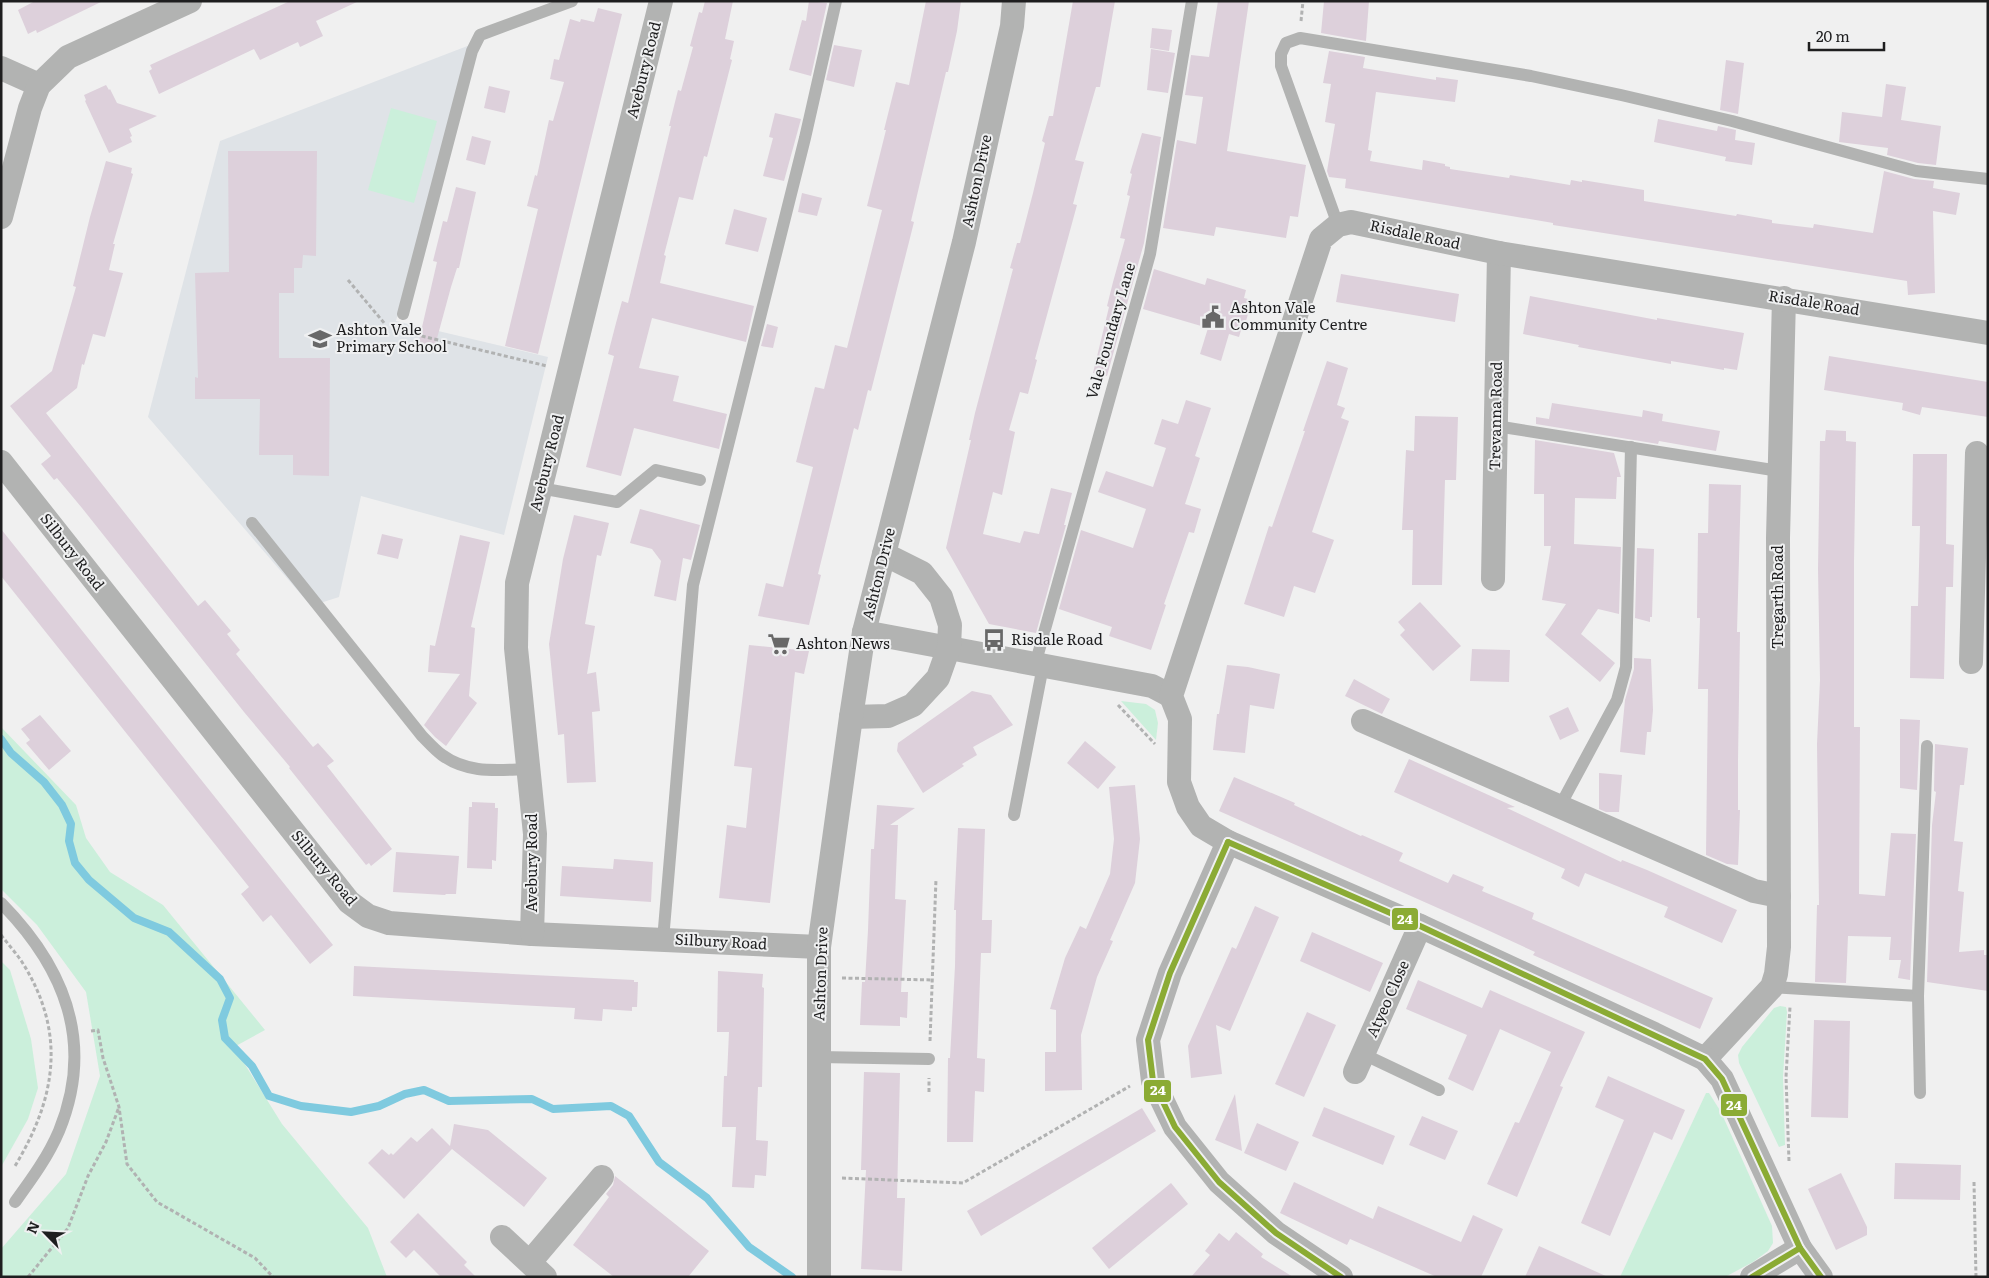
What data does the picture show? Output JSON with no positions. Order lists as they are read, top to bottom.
{
  "streets": {
    "street": [
      "Avebury Road",
      "Ashton Drive",
      "Risdale Road",
      "Trevanna Road",
      "Silbury Road",
      "Tregarth Road",
      "Atyeo Close"
    ],
    "lane": ["Vale Foundary Lane"]
  },
  "crossings": [
    ["Avebury Road", "Silbury Road"],
    ["Ashton Drive", "Silbury Road"],
    ["Risdale Road", "Trevanna Road"],
    ["Risdale Road", "Tregarth Road"]
  ],
  "places": {
    "public building": ["Ashton Vale Community Centre"],
    "school or university": ["Ashton Vale Primary School"],
    "bus stop": ["Risdale Road"],
    "supermarket": ["Ashton News"]
  },
  "lines": ["transit line 24"],
  "scale_bar": "20 m",
  "north": "top left"
}
